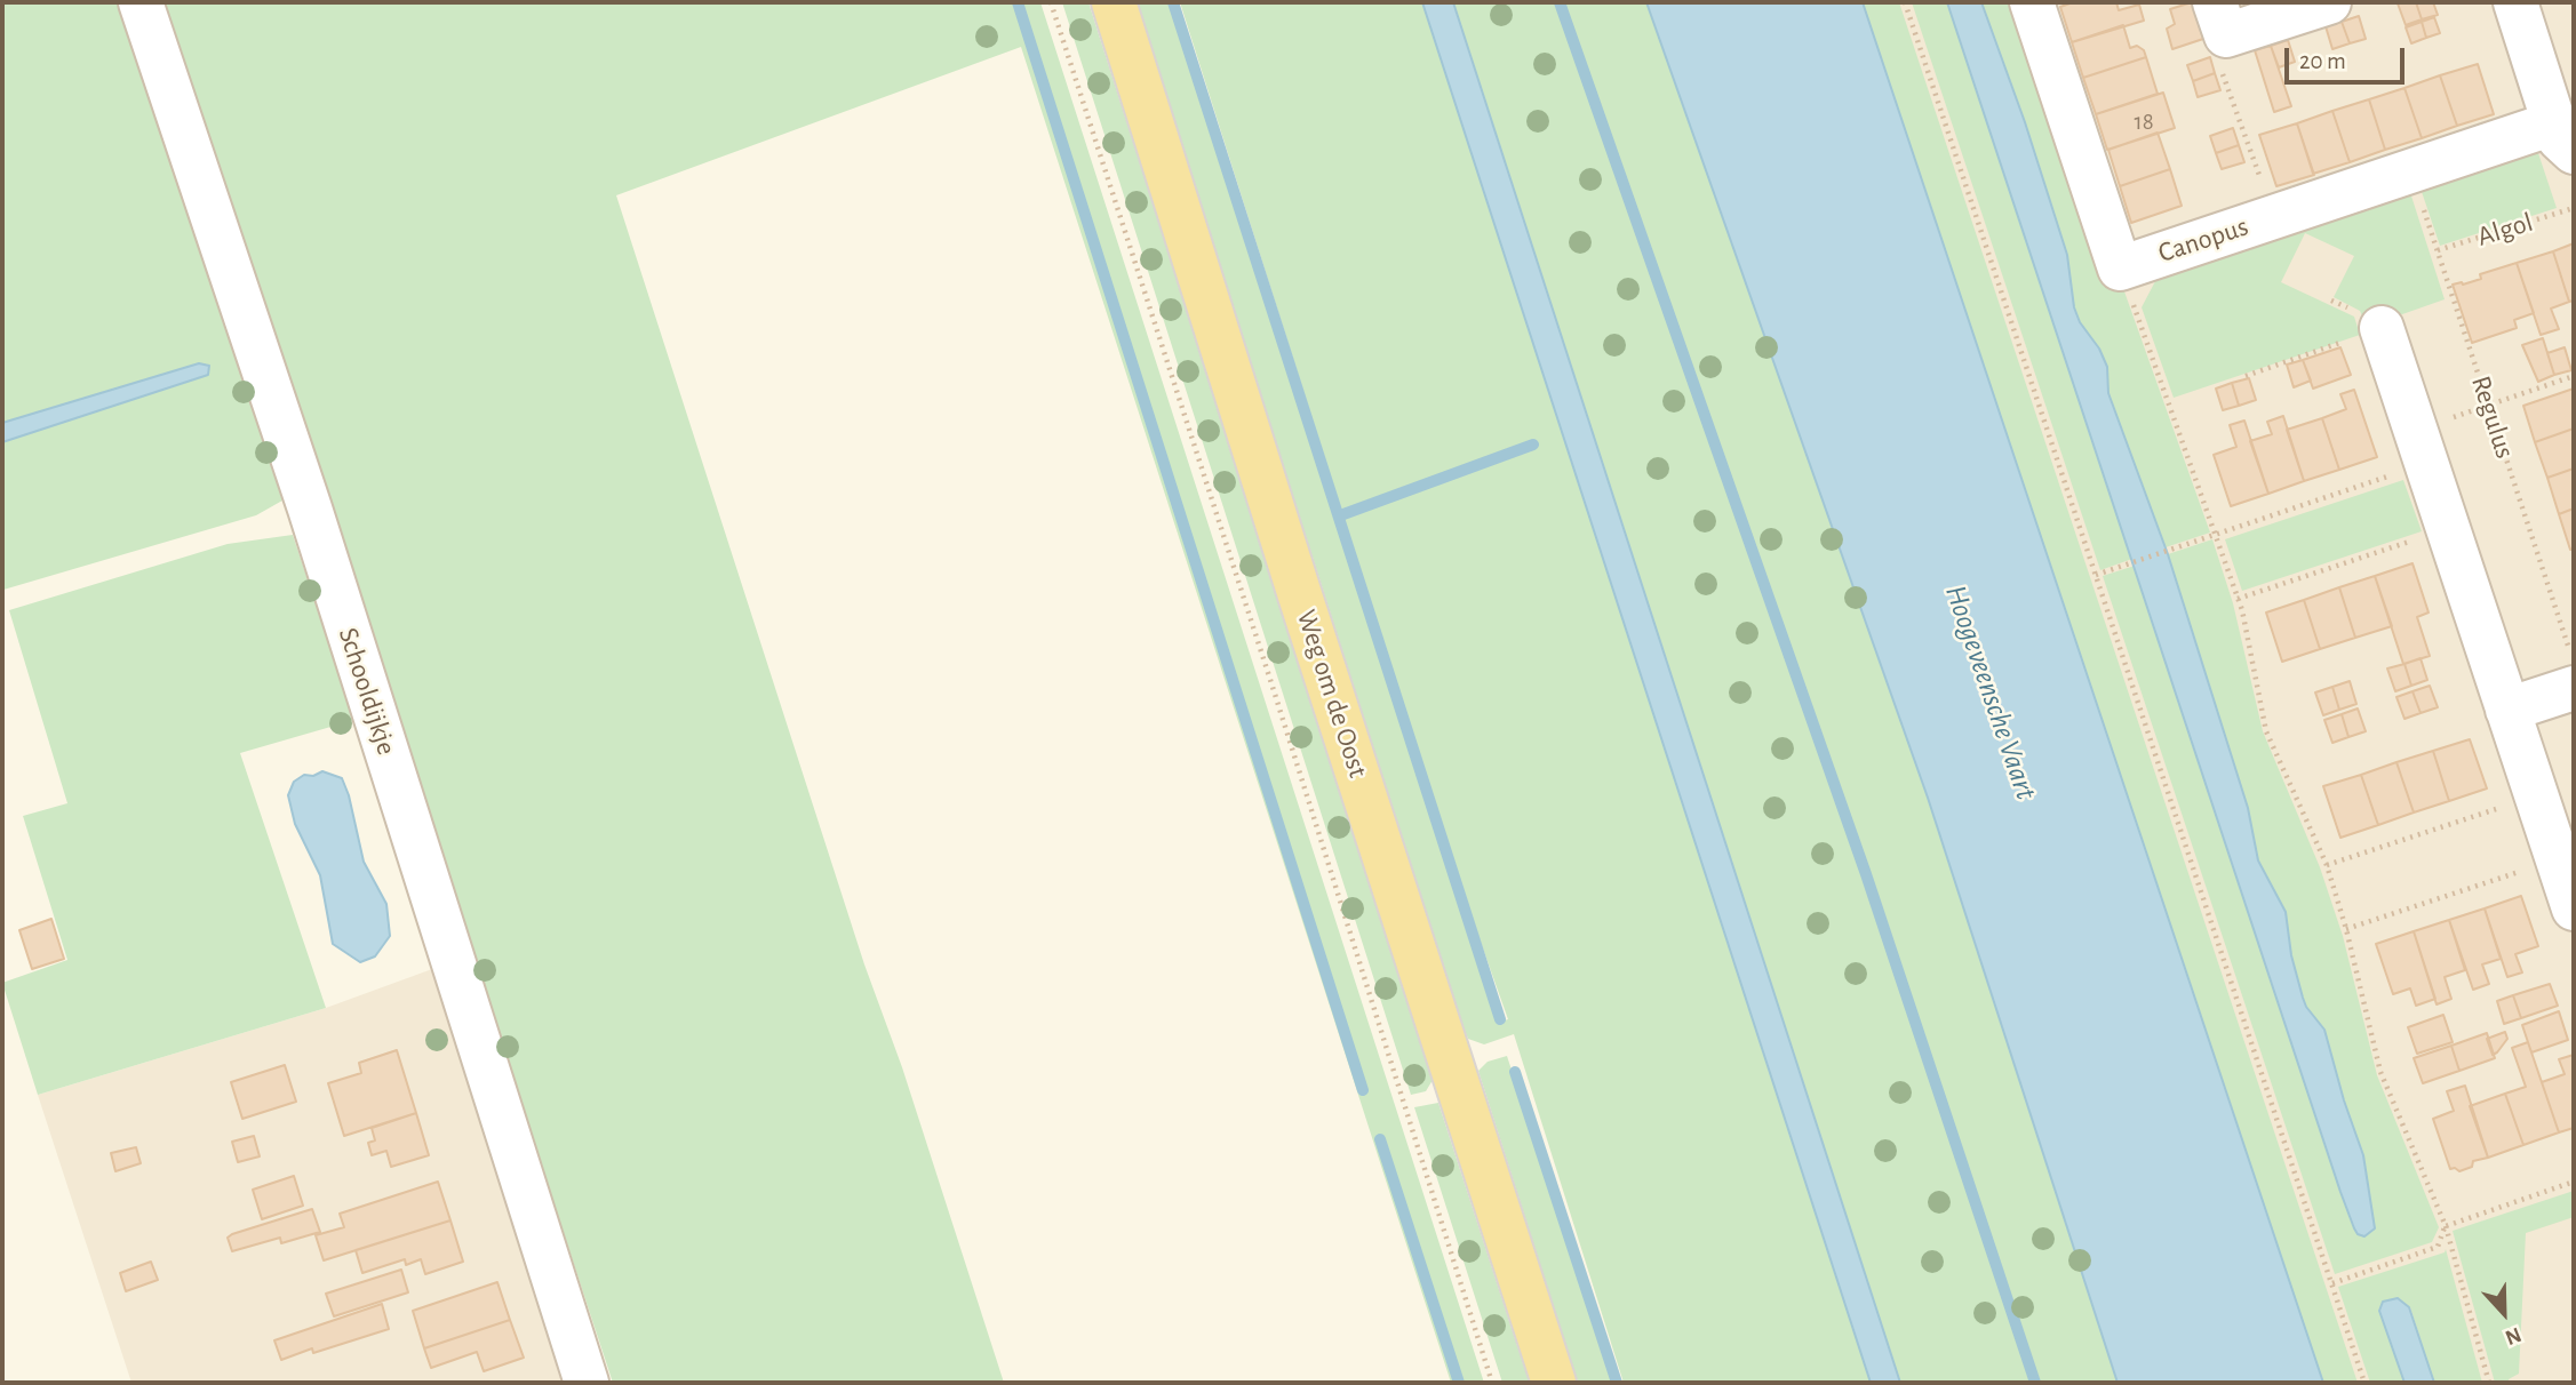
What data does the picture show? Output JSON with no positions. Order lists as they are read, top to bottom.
{
  "streets": {
    "main road": ["Weg om de Oost"],
    "street": ["Canopus", "Schooldijkje"],
    "path": ["Algol", "Regulus"]
  },
  "crossings": [
    ["Algol", "Regulus"],
    ["Canopus", "Regulus"]
  ],
  "water": ["Hoogeveensche Vaart"],
  "house_numbers": ["18"],
  "scale_bar": "20 m",
  "north": "bottom"
}
